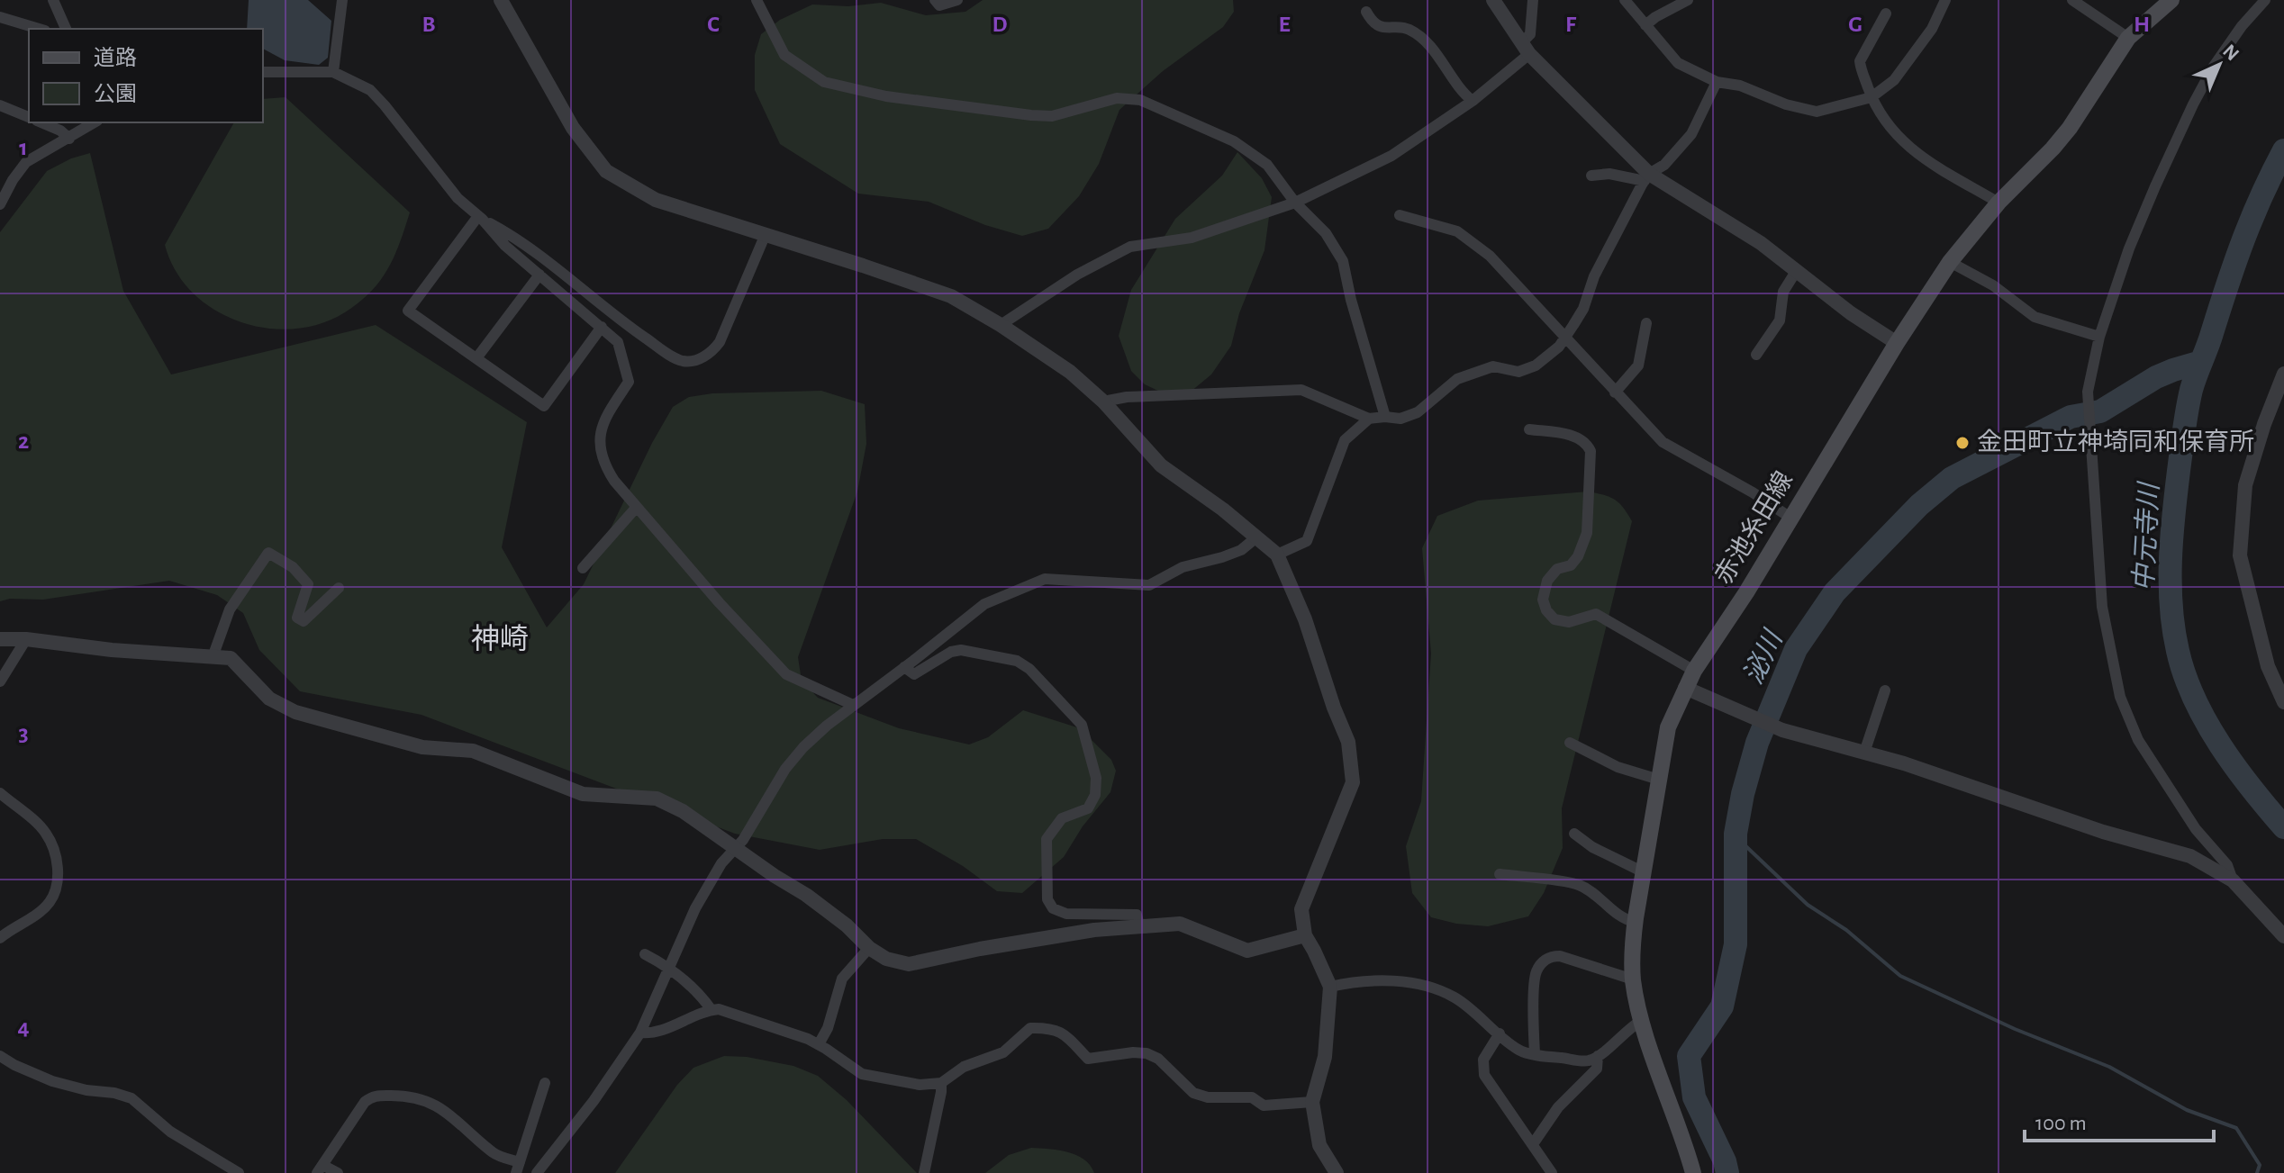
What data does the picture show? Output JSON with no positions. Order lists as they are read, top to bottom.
{
  "streets": {
    "main road": ["赤池糸田線"]
  },
  "districts": ["神崎"],
  "water": ["中元寺川", "泌川"],
  "places": ["金田町立神埼同和保育所"],
  "legend": ["道路", "公園"],
  "scale_bar": "100 m",
  "north": "top right",
  "grid": {
    "columns": [
      "B",
      "C",
      "D",
      "E",
      "F",
      "G",
      "H"
    ],
    "rows": [
      "1",
      "2",
      "3",
      "4"
    ]
  }
}
